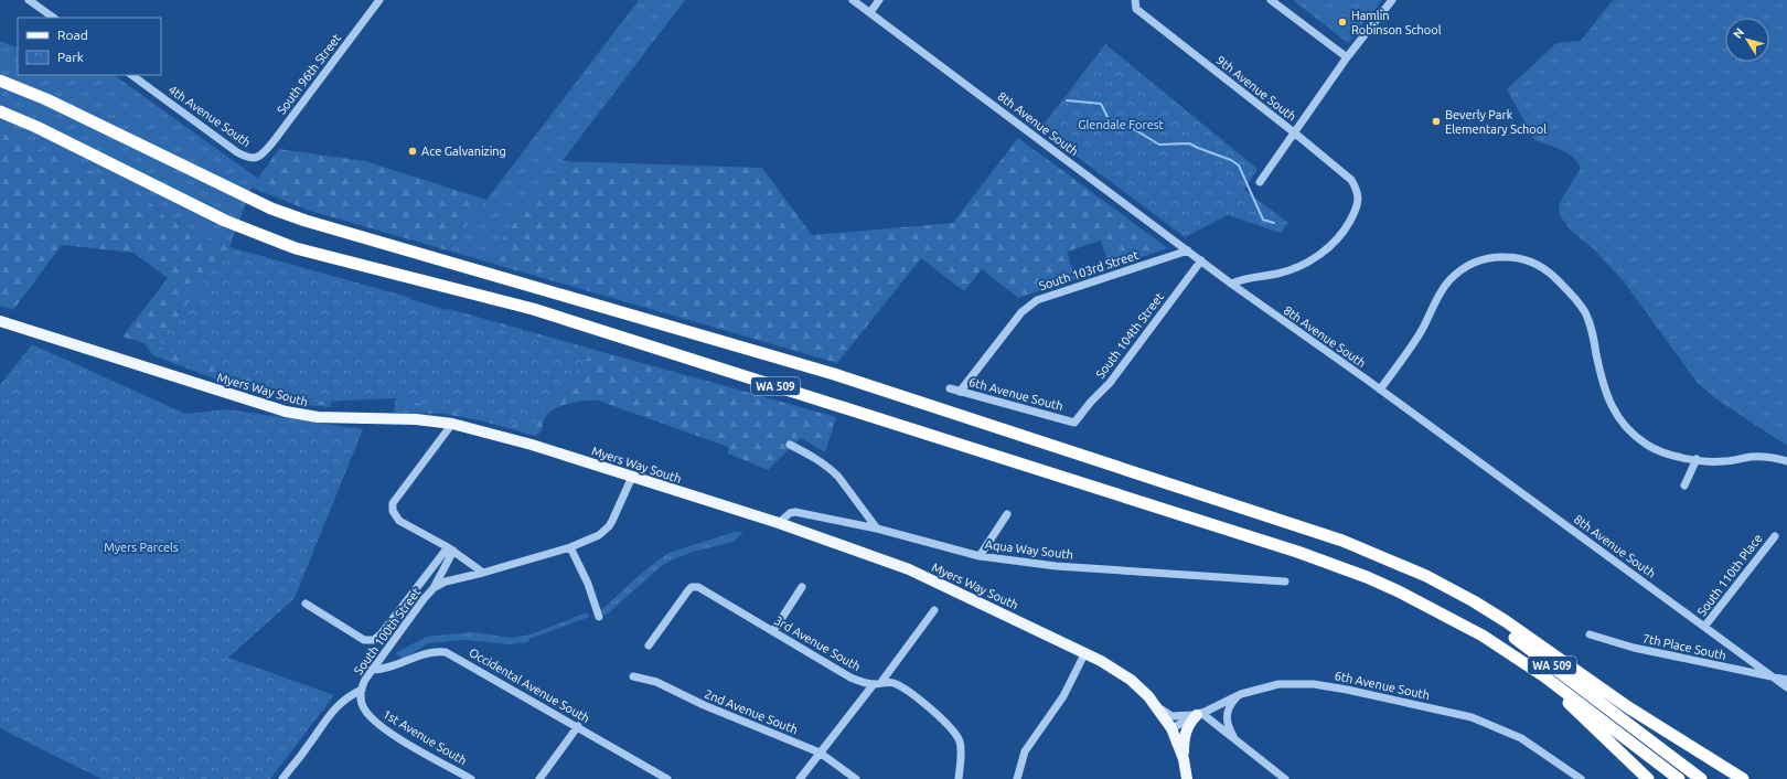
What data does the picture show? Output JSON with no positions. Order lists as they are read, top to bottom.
{
  "streets": {
    "highway": ["WA 509"],
    "main road": ["Myers Way South"],
    "street": [
      "South 96th Street",
      "9th Avenue South",
      "4th Avenue South",
      "8th Avenue South",
      "South 103rd Street",
      "South 104th Street",
      "6th Avenue South",
      "Aqua Way South",
      "South 110th Place",
      "South 100th Street",
      "3rd Avenue South",
      "7th Place South",
      "Occidental Avenue South",
      "2nd Avenue South",
      "1st Avenue South"
    ]
  },
  "crossings": [
    ["South 96th Street", "4th Avenue South"],
    ["9th Avenue South", "8th Avenue South"],
    ["8th Avenue South", "South 103rd Street"],
    ["8th Avenue South", "South 104th Street"],
    ["8th Avenue South", "South 110th Place"],
    ["8th Avenue South", "7th Place South"],
    ["South 103rd Street", "6th Avenue South"],
    ["South 104th Street", "6th Avenue South"],
    ["Myers Way South", "6th Avenue South"],
    ["Myers Way South", "Aqua Way South"],
    ["South 100th Street", "Occidental Avenue South"],
    ["South 100th Street", "1st Avenue South"]
  ],
  "parks": ["Glendale Forest", "Myers Parcels"],
  "places": ["Hamlin Robinson School", "Beverly Park Elementary School", "Ace Galvanizing"],
  "legend": ["Road", "Park"],
  "north": "top left"
}
